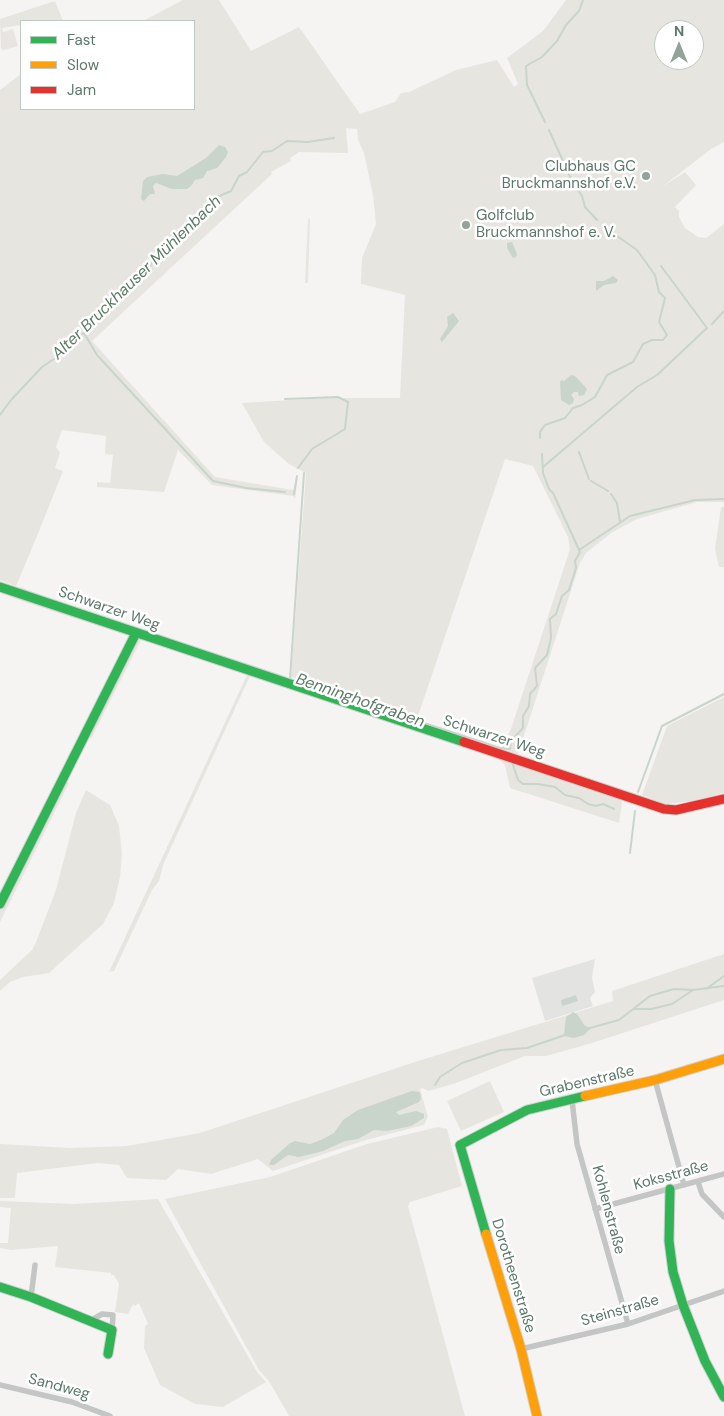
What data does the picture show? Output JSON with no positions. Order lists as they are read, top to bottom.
{
  "streets": {
    "street": [
      "Schwarzer Weg",
      "Grabenstraße",
      "Koksstraße",
      "Kohlenstraße",
      "Dorotheenstraße",
      "Steinstraße",
      "Sandweg"
    ]
  },
  "crossings": [
    ["Grabenstraße", "Kohlenstraße"],
    ["Grabenstraße", "Dorotheenstraße"],
    ["Koksstraße", "Kohlenstraße"],
    ["Kohlenstraße", "Steinstraße"],
    ["Dorotheenstraße", "Steinstraße"]
  ],
  "water": ["Alter Bruckhauser Mühlenbach", "Benninghofgraben"],
  "places": ["Clubhaus GC Bruckmannshof e.V.", "Golfclub Bruckmannshof e. V."],
  "legend": ["Fast", "Slow", "Jam"],
  "north": "top"
}
